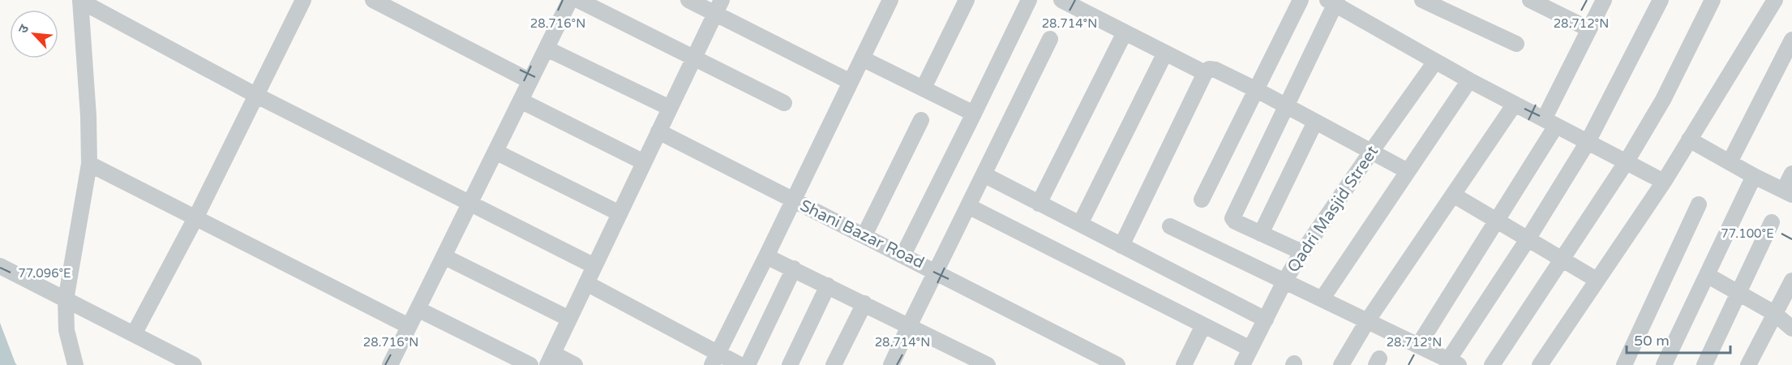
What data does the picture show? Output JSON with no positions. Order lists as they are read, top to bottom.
{
  "streets": {
    "street": ["Qadri Masjid Street", "Shani Bazar Road"]
  },
  "scale_bar": "50 m",
  "north": "top left",
  "coordinates": [
    "28.716°N",
    "28.714°N",
    "28.712°N",
    "77.100°E",
    "77.096°E"
  ]
}
